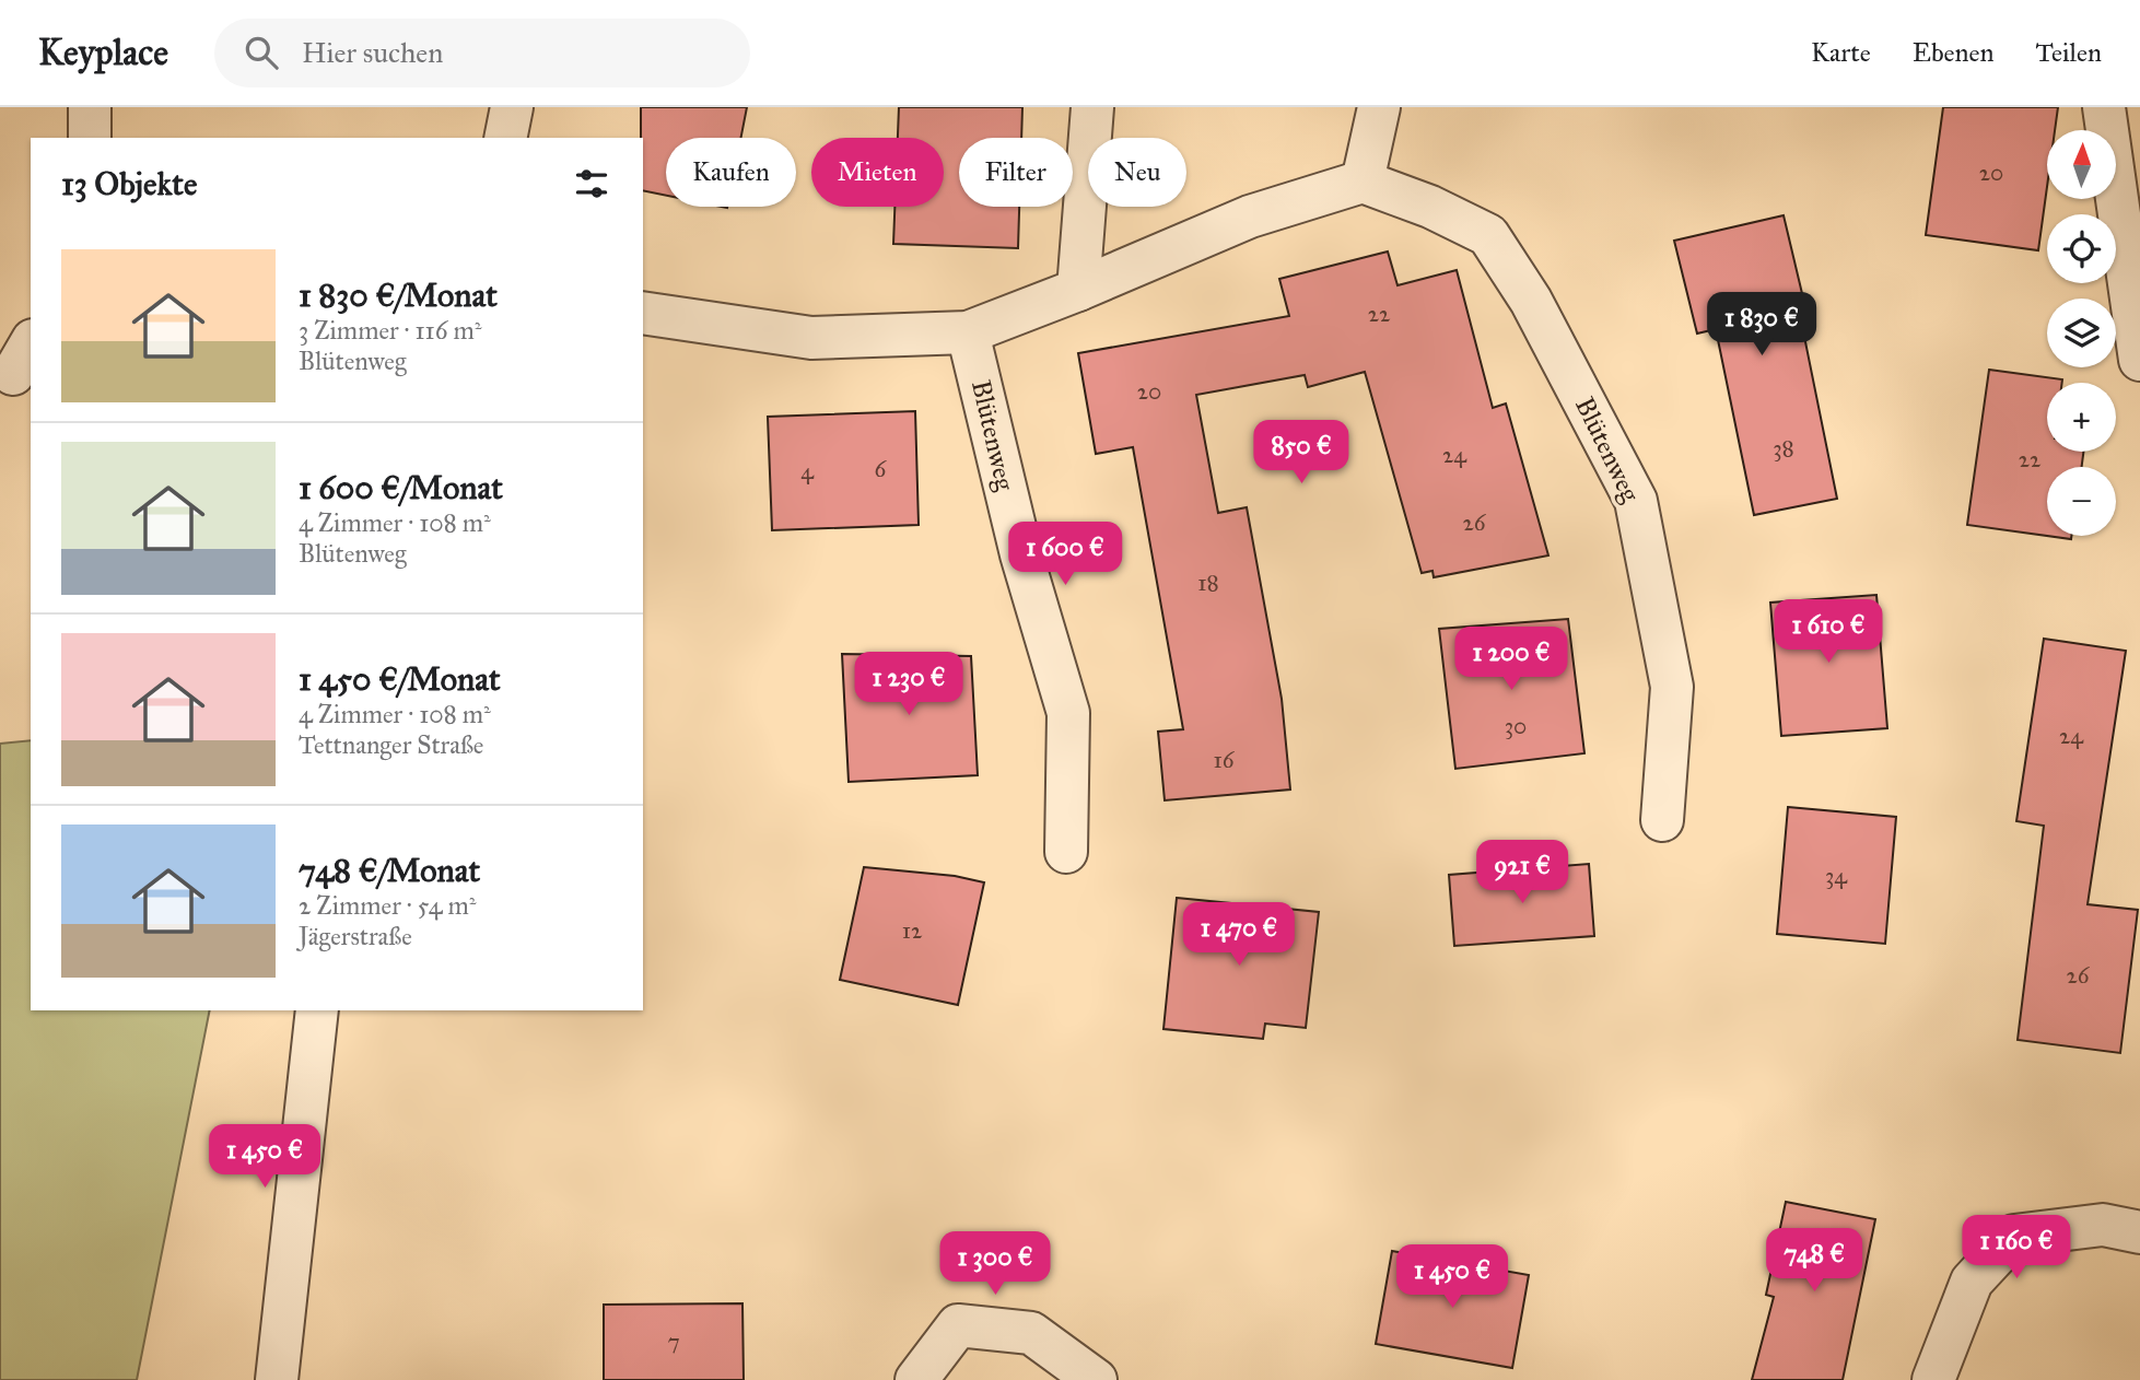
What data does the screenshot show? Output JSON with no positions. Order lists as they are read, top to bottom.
{
  "streets": {
    "street": ["Blütenweg"]
  },
  "house_numbers": [
    "20",
    "22",
    "20",
    "38",
    "24",
    "22",
    "6",
    "4",
    "26",
    "18",
    "30",
    "24",
    "16",
    "34",
    "12",
    "26",
    "7"
  ],
  "north": "top",
  "page": {
    "header": "Keyplace",
    "search": "Hier suchen",
    "nav": ["Karte", "Ebenen", "Teilen"],
    "map_buttons": ["+", "−"],
    "chip": [
      "Kaufen",
      "Mieten",
      "Filter",
      "Neu"
    ],
    "heading": "13 Objekte",
    "list": [
      {
        "name": "1 830 €/Monat",
        "note": "3 Zimmer · 116 m² · Blütenweg"
      },
      {
        "name": "1 600 €/Monat",
        "note": "4 Zimmer · 108 m² · Blütenweg"
      },
      {
        "name": "1 450 €/Monat",
        "note": "4 Zimmer · 108 m² · Tettnanger Straße"
      },
      {
        "name": "748 €/Monat",
        "note": "2 Zimmer · 54 m² · Jägerstraße"
      }
    ],
    "price": [
      "1 830 €",
      "850 €",
      "1 600 €",
      "1 610 €",
      "1 200 €",
      "1 230 €",
      "921 €",
      "1 470 €",
      "1 450 €",
      "1 160 €",
      "748 €",
      "1 300 €",
      "1 450 €"
    ]
  }
}
